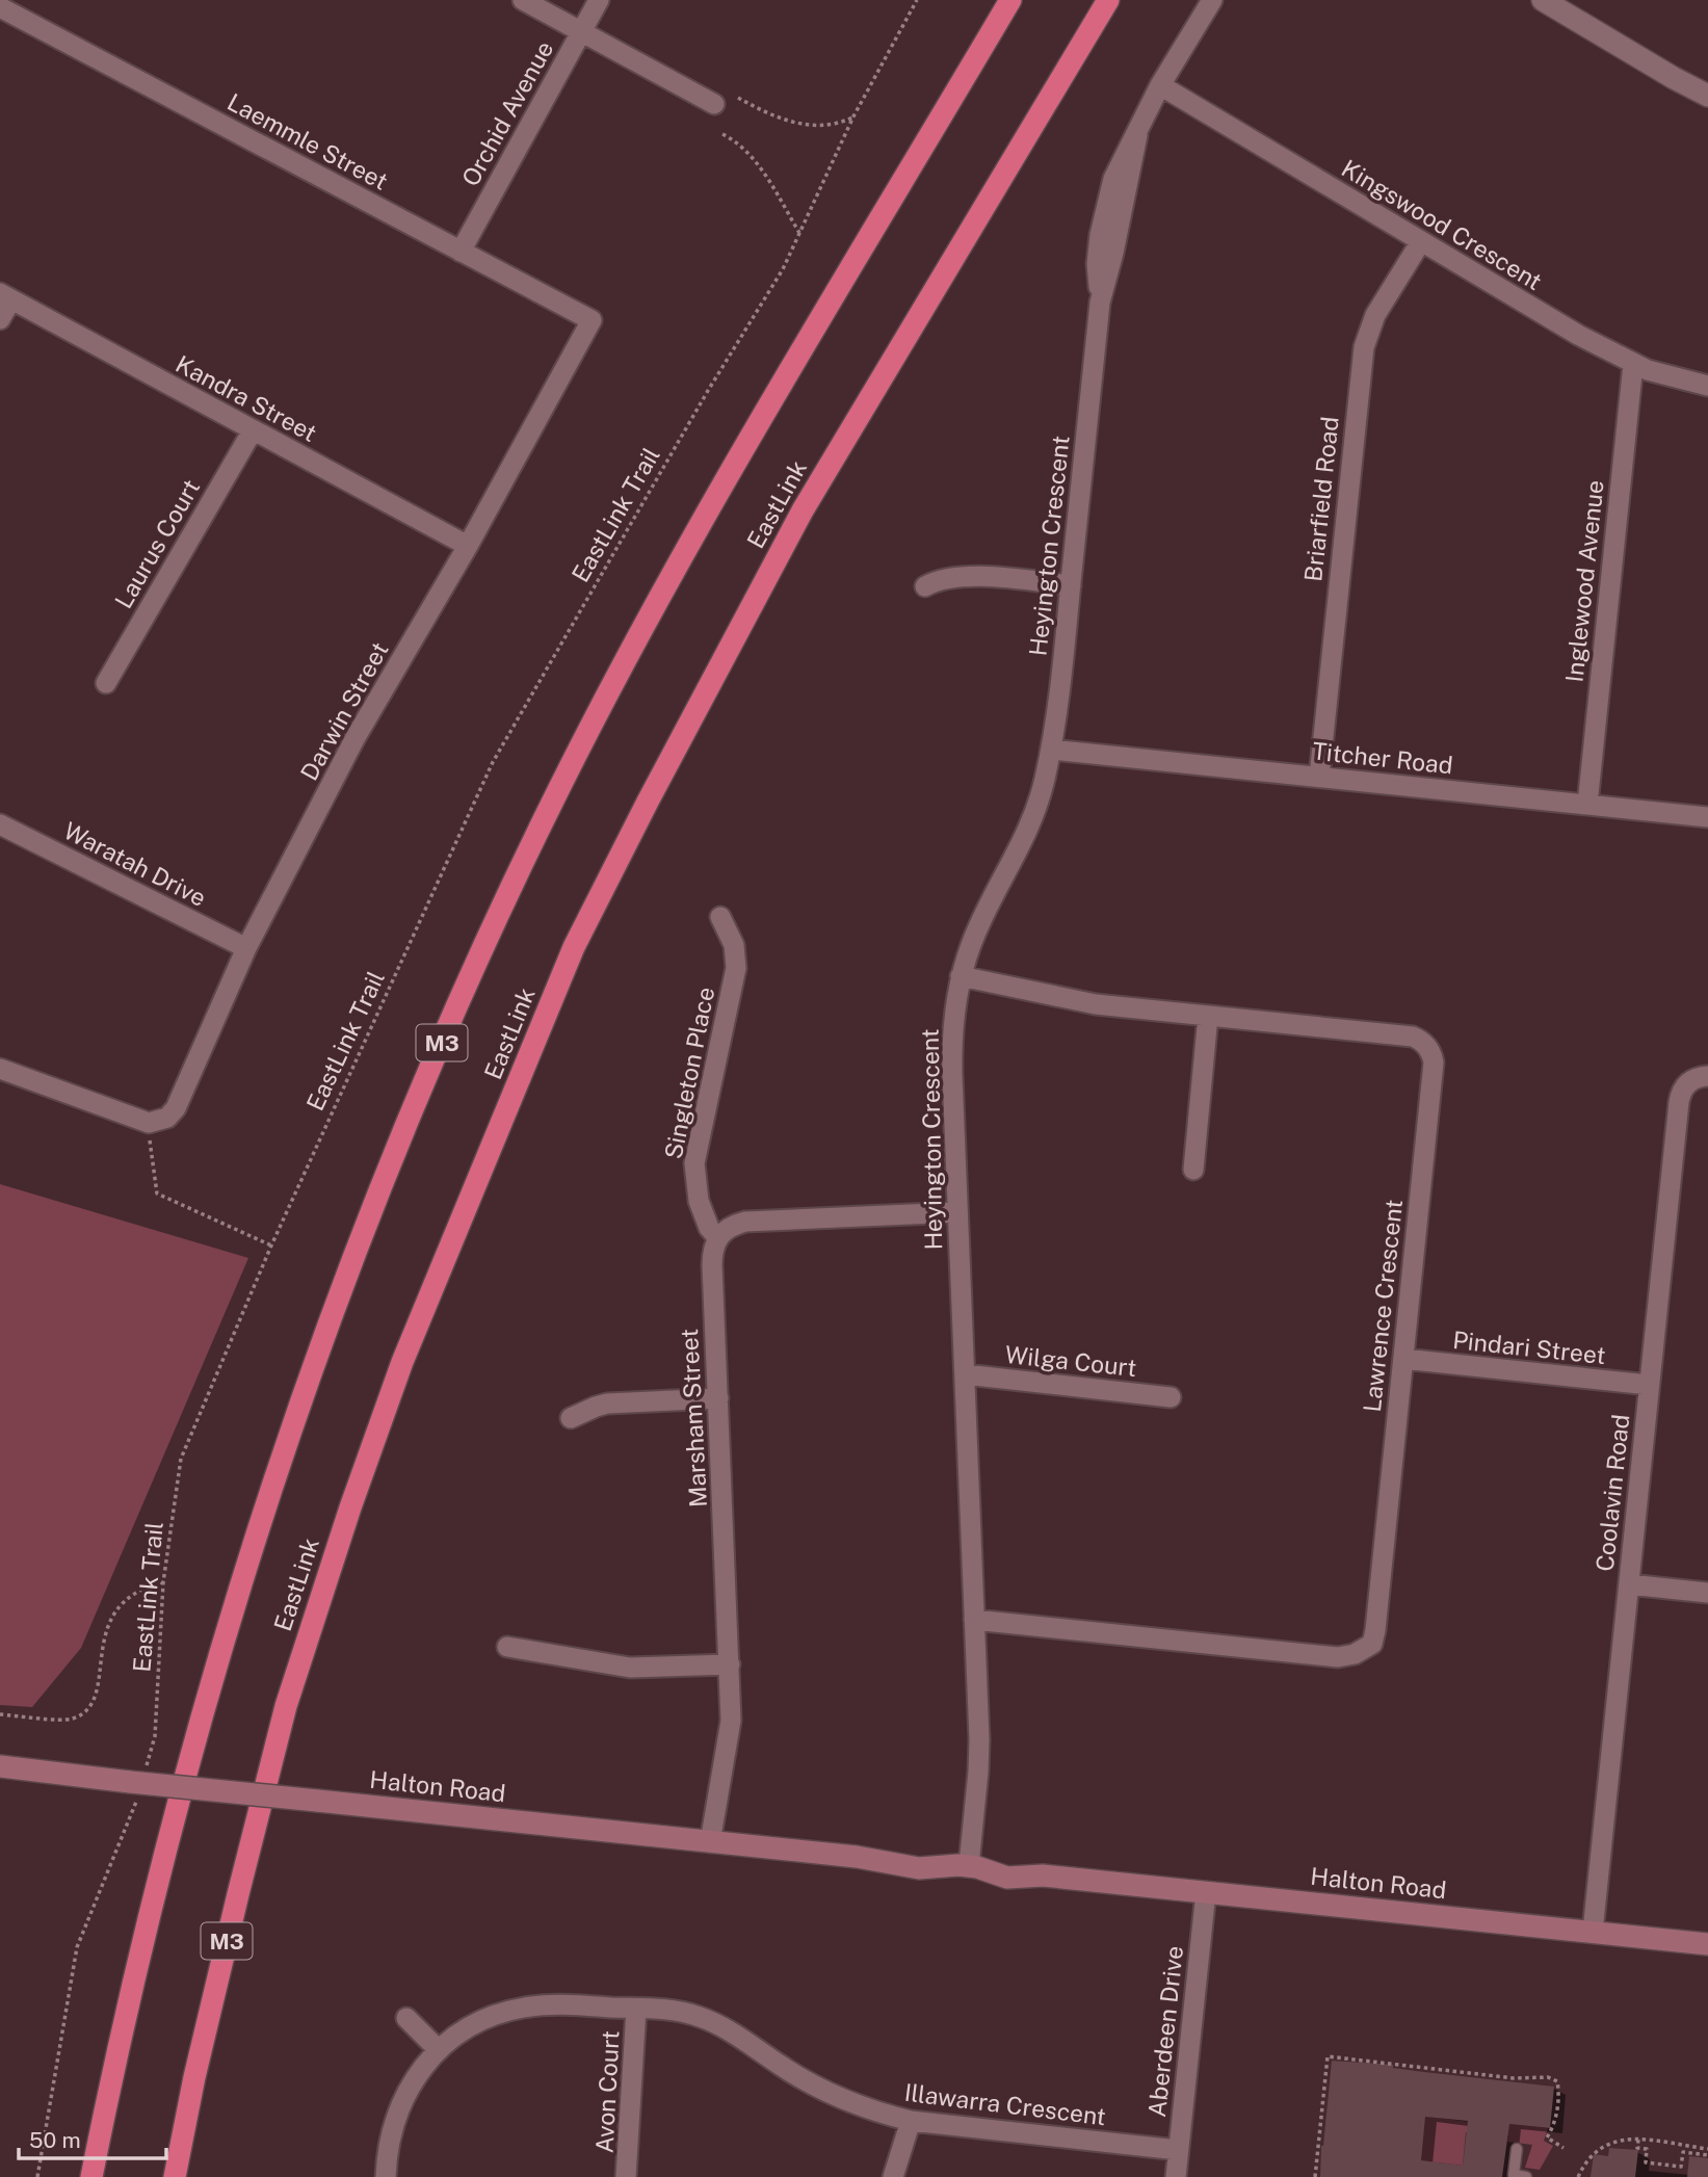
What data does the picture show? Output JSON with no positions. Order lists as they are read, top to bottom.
{
  "streets": {
    "highway": ["EastLink", "M3"],
    "main road": ["Halton Road"],
    "street": [
      "Orchid Avenue",
      "Laemmle Street",
      "Kingswood Crescent",
      "Kandra Street",
      "Briarfield Road",
      "Laurus Court",
      "Heyington Crescent",
      "Inglewood Avenue",
      "Darwin Street",
      "Titcher Road",
      "Waratah Drive",
      "Singleton Place",
      "Lawrence Crescent",
      "Pindari Street",
      "Wilga Court",
      "Marsham Street",
      "Coolavin Road",
      "Aberdeen Drive",
      "Avon Court",
      "Illawarra Crescent"
    ],
    "path": ["EastLink Trail"]
  },
  "crossings": [
    ["Orchid Avenue", "Laemmle Street"],
    ["Laemmle Street", "Darwin Street"],
    ["Kingswood Crescent", "Briarfield Road"],
    ["Kingswood Crescent", "Heyington Crescent"],
    ["Kingswood Crescent", "Inglewood Avenue"],
    ["Kandra Street", "Laurus Court"],
    ["Kandra Street", "Darwin Street"],
    ["Briarfield Road", "Titcher Road"],
    ["EastLink Trail", "Halton Road"],
    ["Heyington Crescent", "Titcher Road"],
    ["Heyington Crescent", "Lawrence Crescent"],
    ["Heyington Crescent", "Wilga Court"],
    ["Heyington Crescent", "Halton Road"],
    ["Inglewood Avenue", "Titcher Road"],
    ["Darwin Street", "Waratah Drive"],
    ["Singleton Place", "Marsham Street"],
    ["Lawrence Crescent", "Pindari Street"],
    ["Pindari Street", "Coolavin Road"],
    ["Marsham Street", "Halton Road"],
    ["Coolavin Road", "Halton Road"],
    ["Halton Road", "Aberdeen Drive"],
    ["Aberdeen Drive", "Illawarra Crescent"],
    ["Avon Court", "Illawarra Crescent"]
  ],
  "scale_bar": "50 m"
}
